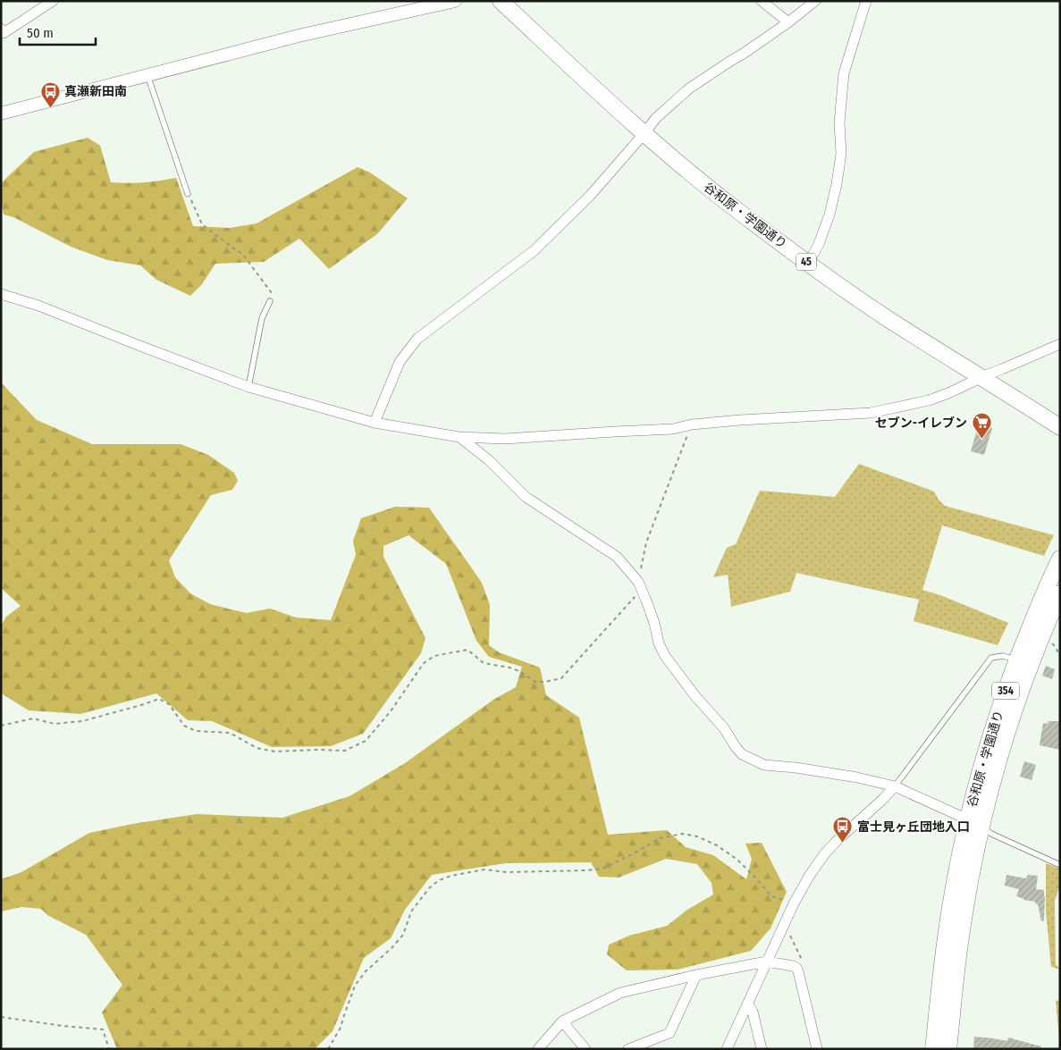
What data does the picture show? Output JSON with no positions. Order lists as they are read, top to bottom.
{
  "streets": {
    "main road": ["谷和原・学園通り", "45", "354"]
  },
  "places": {
    "bus stop": ["真瀬新田南", "富士見ヶ丘団地入口"],
    "supermarket": ["セブン-イレブン"]
  },
  "scale_bar": "50 m"
}
